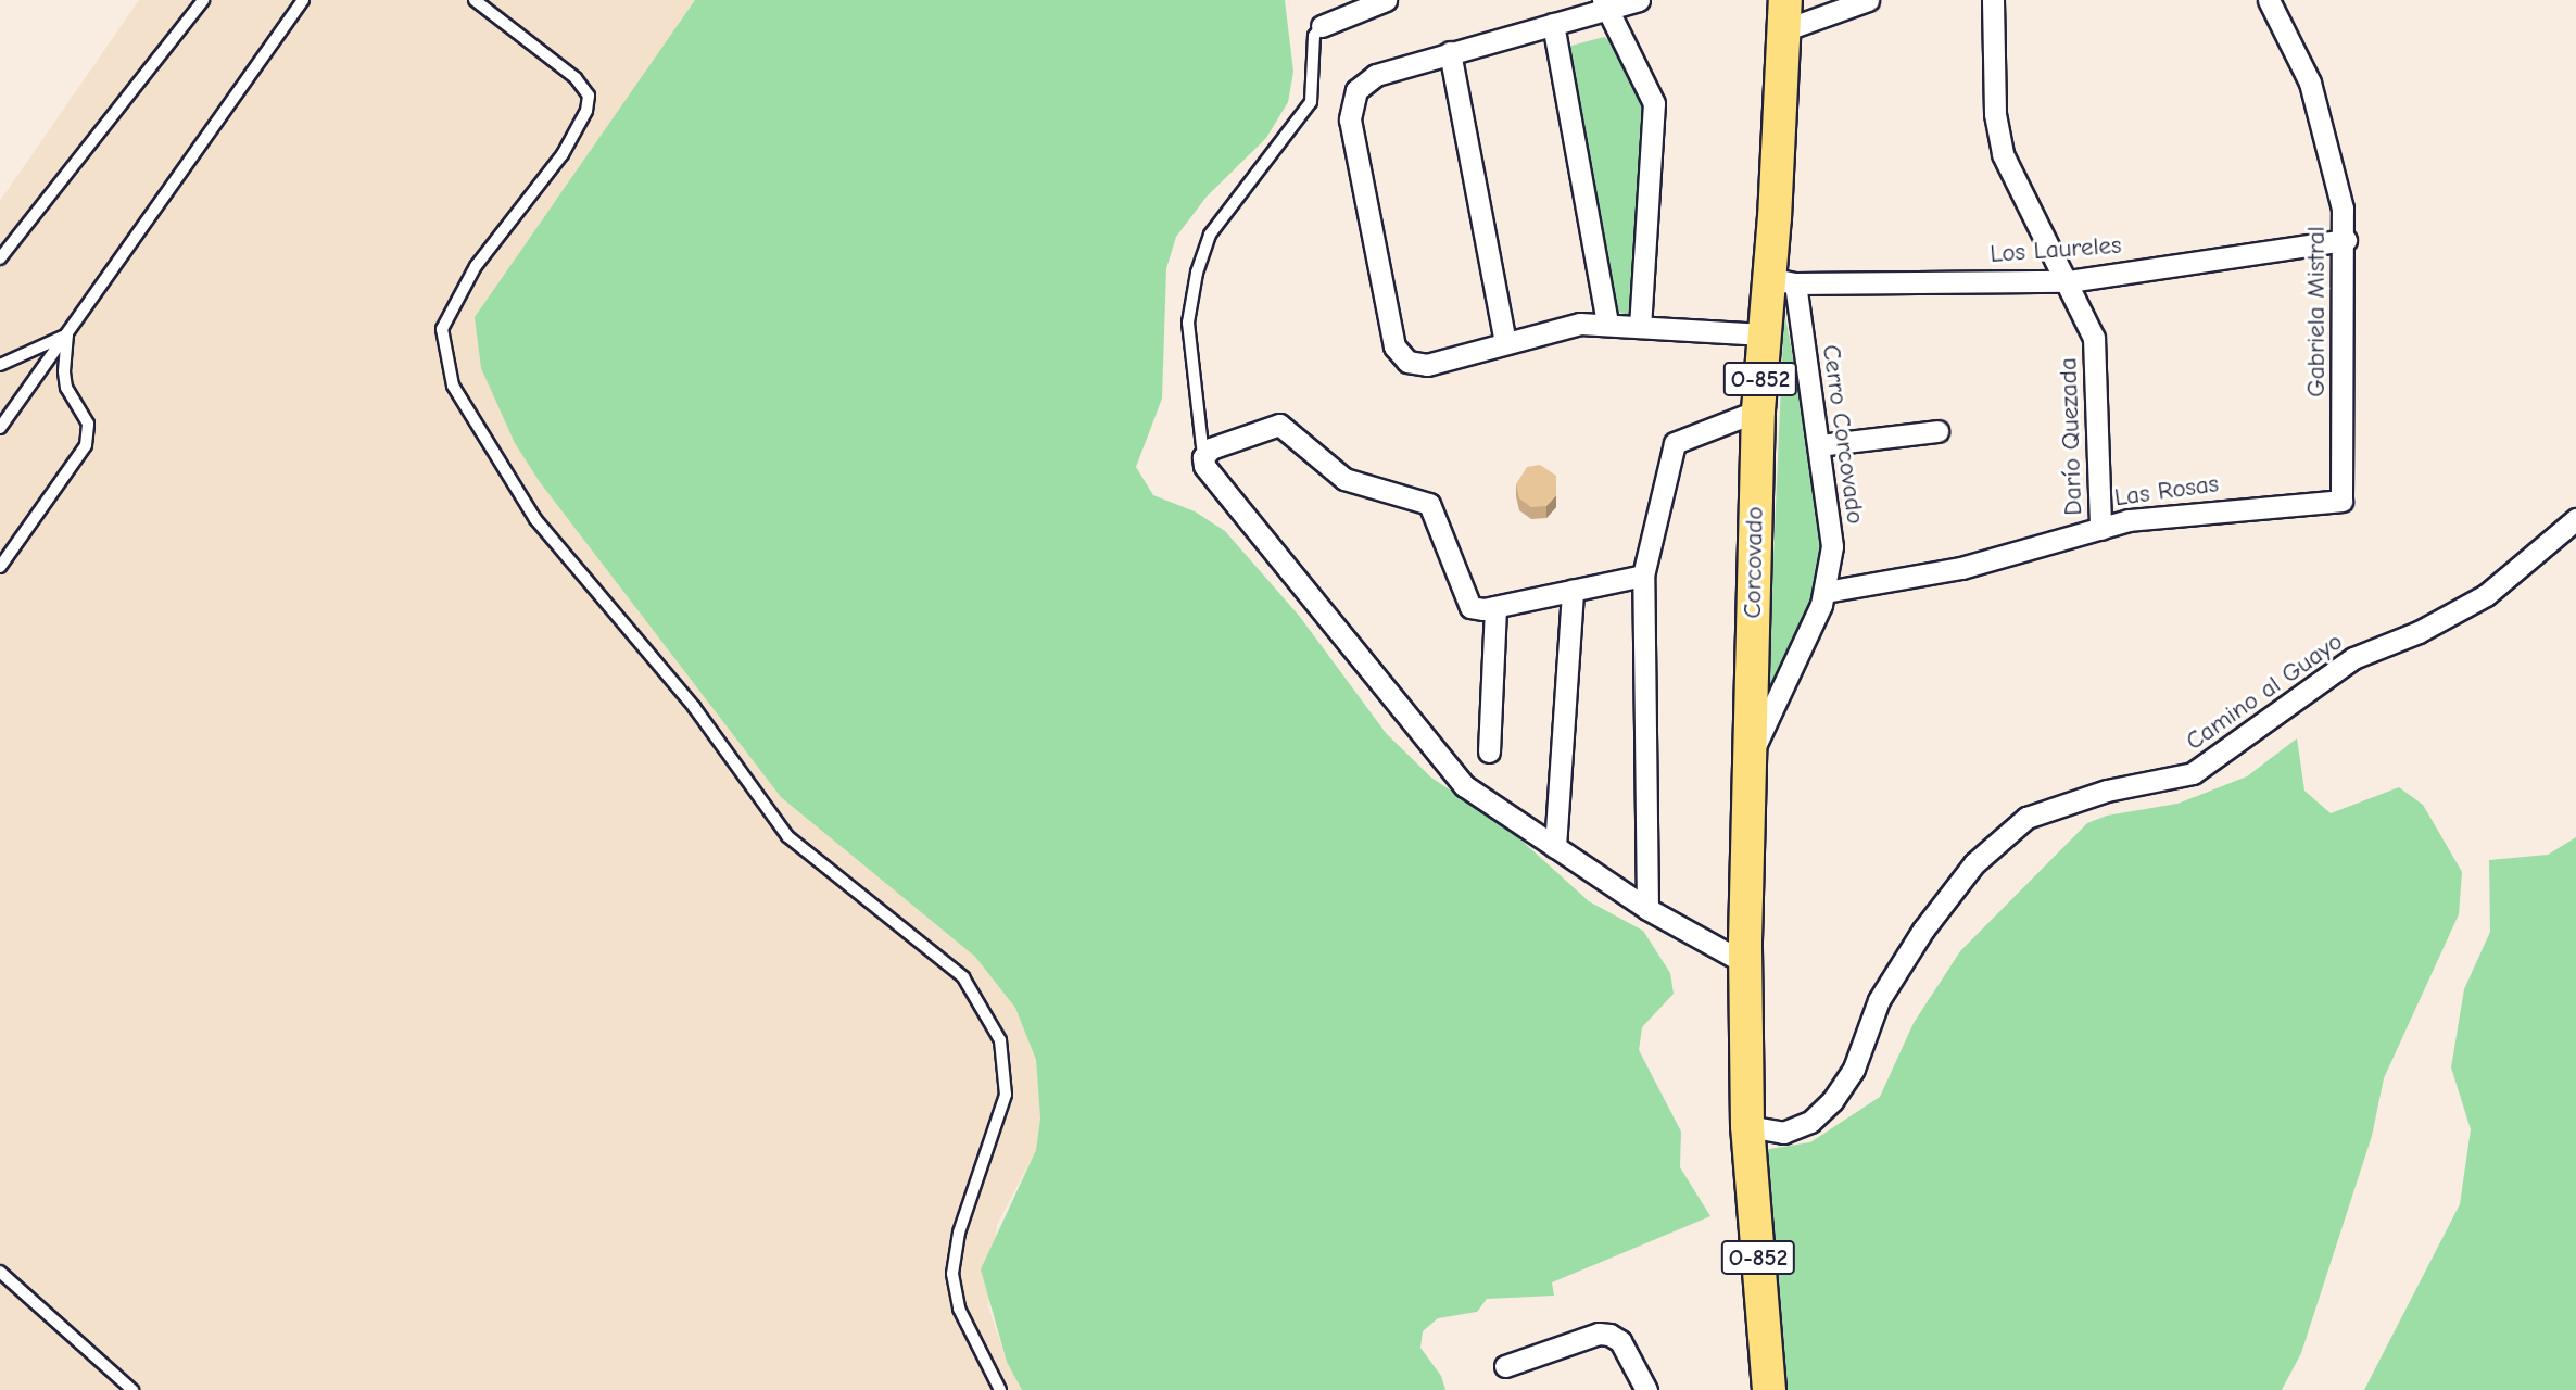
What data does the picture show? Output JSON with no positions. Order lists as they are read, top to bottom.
{
  "streets": {
    "main road": ["O-852", "Corcovado"],
    "street": [
      "Los Laureles",
      "Gabriela Mistral",
      "Cerro Corcovado",
      "Darío Quezada",
      "Las Rosas",
      "Camino al Guayo"
    ]
  },
  "crossings": [
    ["Los Laureles", "Gabriela Mistral"],
    ["Los Laureles", "Cerro Corcovado"],
    ["Los Laureles", "Darío Quezada"],
    ["Los Laureles", "Corcovado"],
    ["Gabriela Mistral", "Las Rosas"],
    ["O-852", "Corcovado"],
    ["O-852", "Camino al Guayo"],
    ["Cerro Corcovado", "Las Rosas"],
    ["Cerro Corcovado", "Corcovado"],
    ["Darío Quezada", "Las Rosas"],
    ["Corcovado", "Camino al Guayo"]
  ]
}
